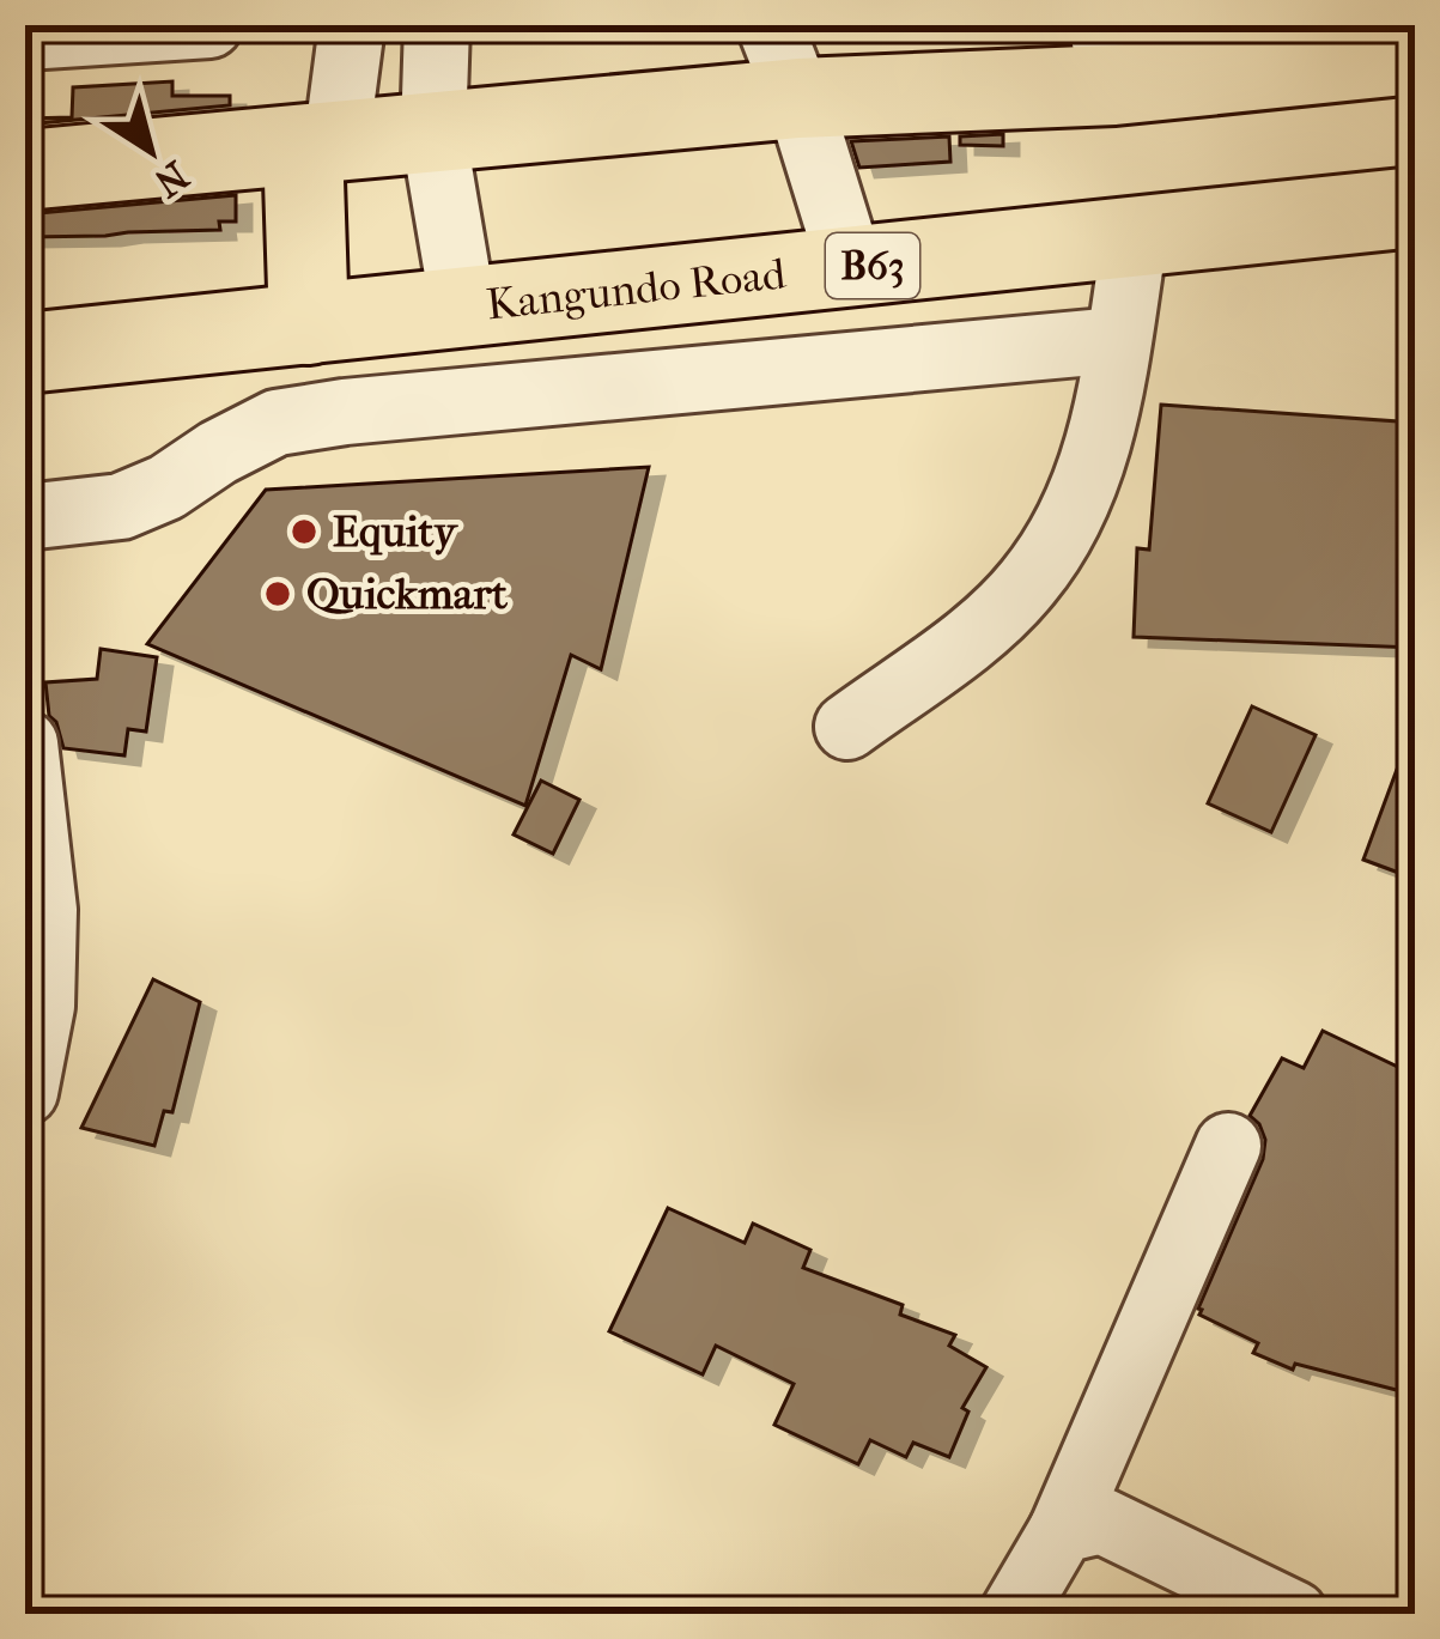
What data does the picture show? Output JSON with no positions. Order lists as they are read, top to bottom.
{
  "streets": {
    "highway": ["B63", "Kangundo Road"]
  },
  "places": ["Equity", "Quickmart"],
  "north": "bottom right"
}
